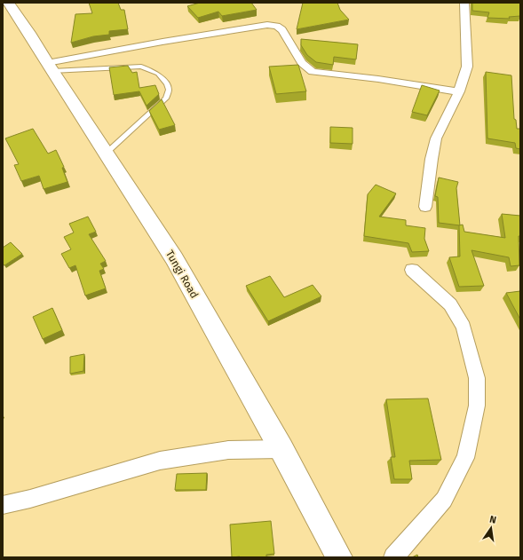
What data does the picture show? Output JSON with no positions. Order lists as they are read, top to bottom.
{
  "streets": {
    "main road": ["Tungi Road"]
  },
  "north": "top"
}
